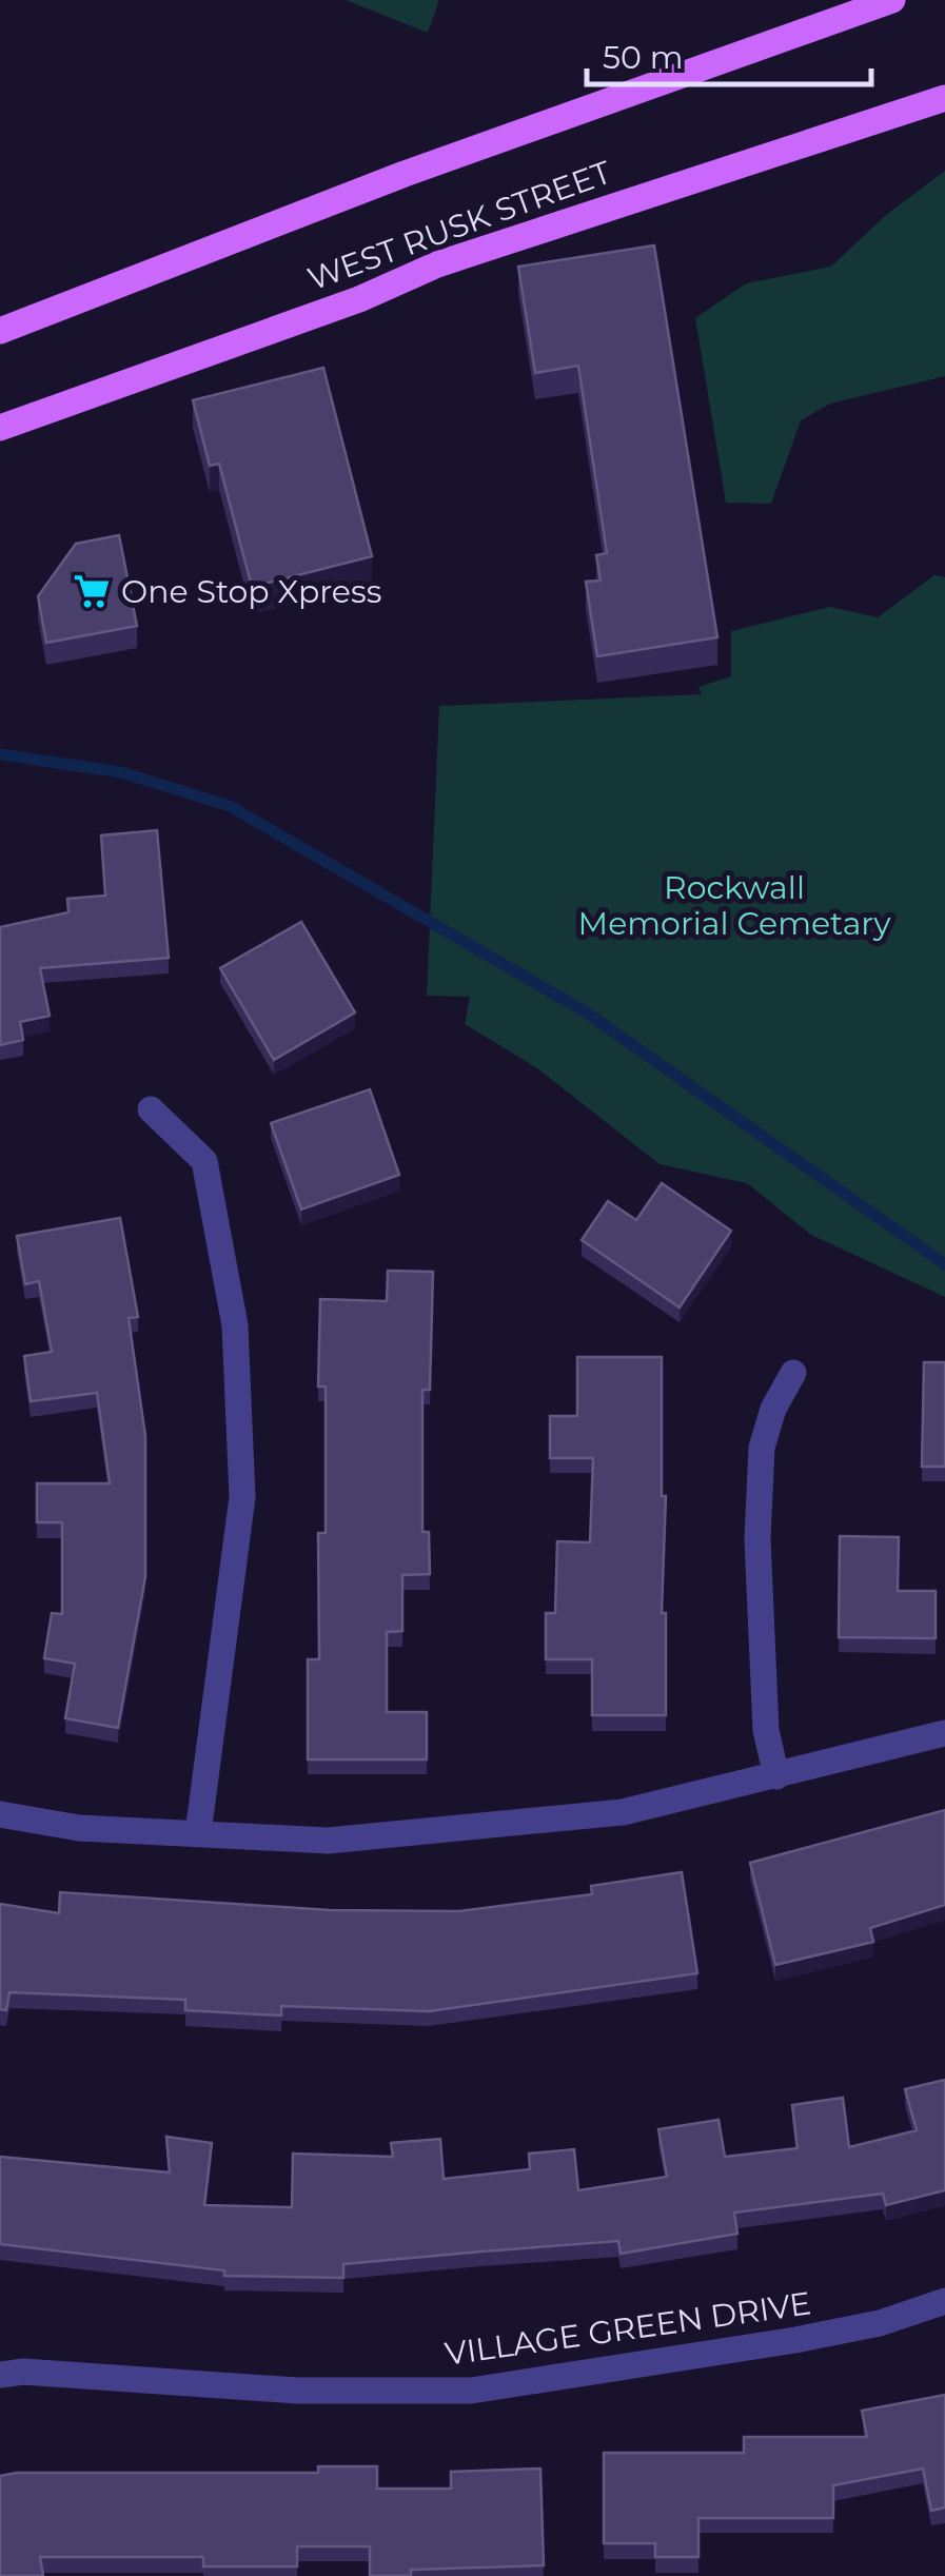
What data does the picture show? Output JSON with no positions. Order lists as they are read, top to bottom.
{
  "streets": {
    "main road": ["WEST RUSK STREET"],
    "street": ["VILLAGE GREEN DRIVE"]
  },
  "parks": ["Rockwall Memorial Cemetary"],
  "places": {
    "supermarket": ["One Stop Xpress"]
  },
  "scale_bar": "50 m"
}
